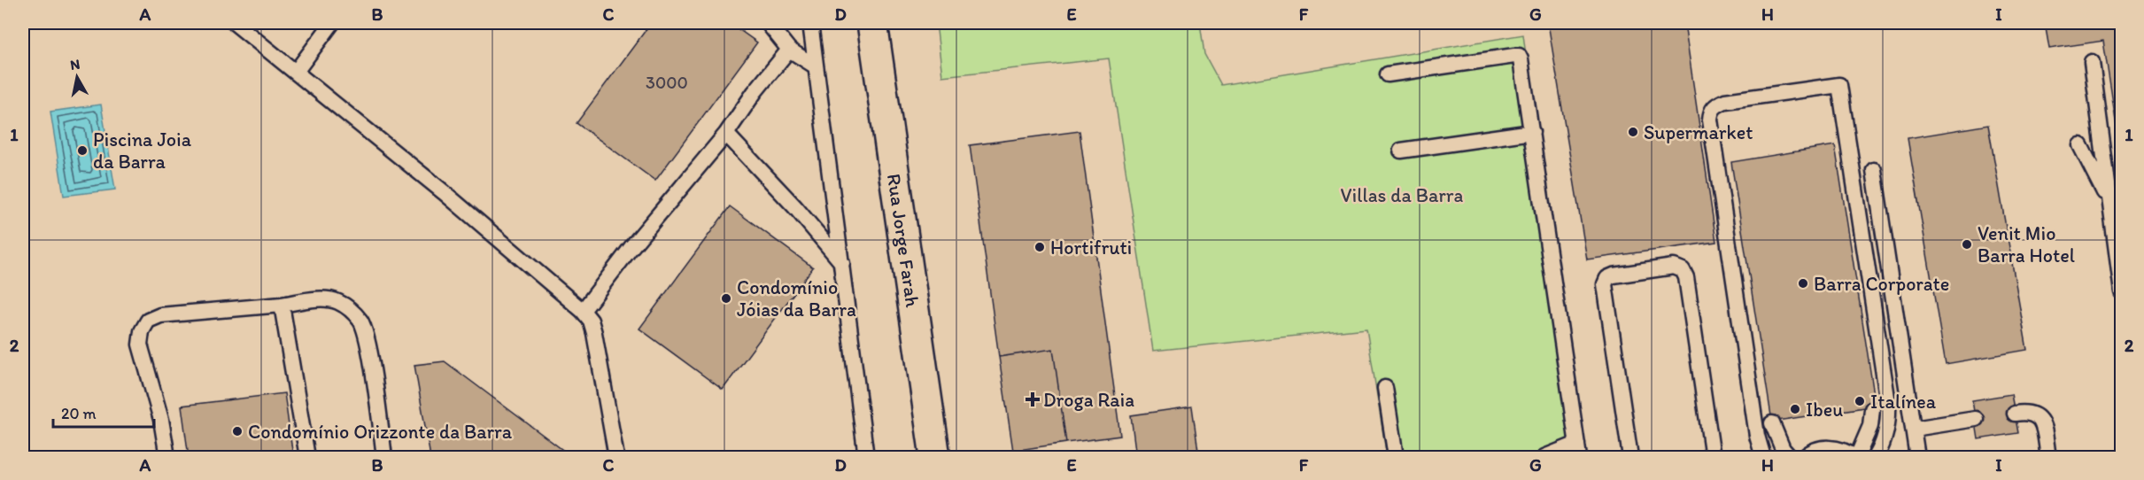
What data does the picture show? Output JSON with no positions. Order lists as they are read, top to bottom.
{
  "streets": {
    "street": ["Rua Jorge Farah"]
  },
  "parks": ["Villas da Barra"],
  "places": {
    "other": [
      "Supermarket",
      "Piscina Joia da Barra",
      "Venit Mio Barra Hotel",
      "Hortifruti",
      "Barra Corporate",
      "Condomínio Jóias da Barra",
      "Italínea",
      "Ibeu",
      "Condomínio Orizzonte da Barra"
    ],
    "health": ["Droga Raia"]
  },
  "house_numbers": ["3000"],
  "scale_bar": "20 m",
  "north": "top",
  "grid": {
    "columns": [
      "A",
      "B",
      "C",
      "D",
      "E",
      "F",
      "G",
      "H",
      "I"
    ],
    "rows": ["1", "2"]
  }
}
